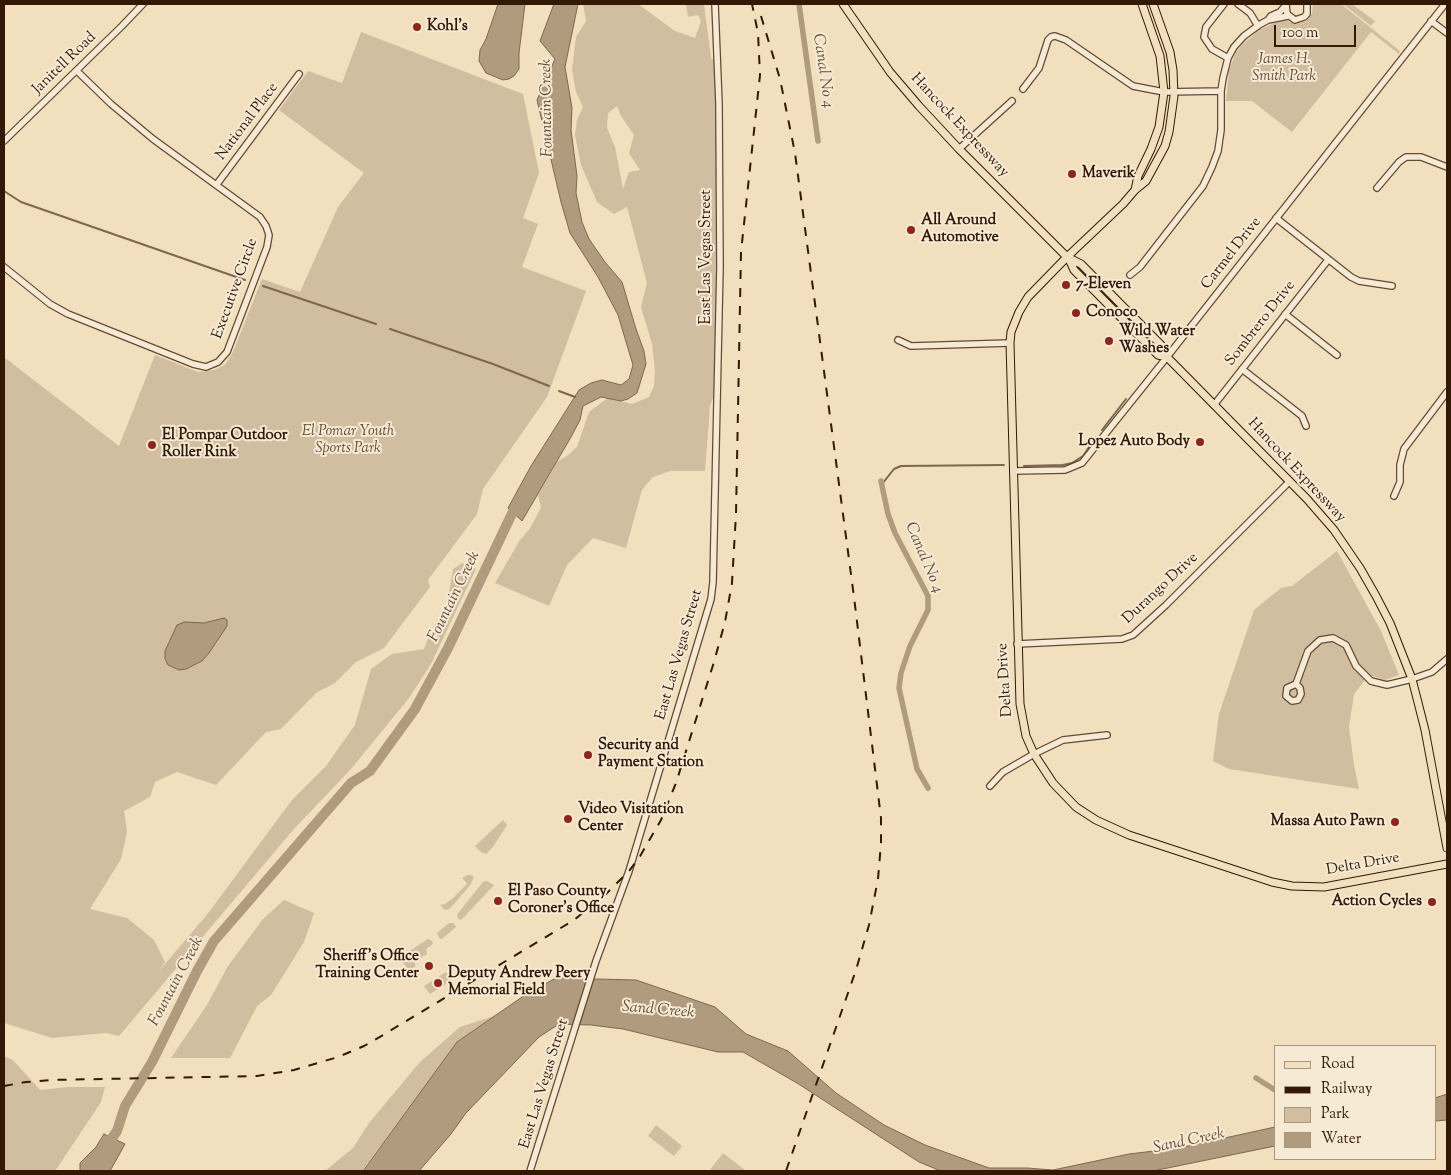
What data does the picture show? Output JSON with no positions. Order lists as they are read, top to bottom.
{
  "streets": {
    "main road": ["Hancock Expressway", "Delta Drive"],
    "street": [
      "Janitell Road",
      "National Place",
      "Carmel Drive",
      "East Las Vegas Street",
      "Executive Circle",
      "Sombrero Drive",
      "Durango Drive"
    ]
  },
  "crossings": [
    ["Janitell Road", "Executive Circle"],
    ["National Place", "Executive Circle"],
    ["Hancock Expressway", "Carmel Drive"],
    ["Hancock Expressway", "Sombrero Drive"],
    ["Hancock Expressway", "Durango Drive"],
    ["Hancock Expressway", "Delta Drive"],
    ["Carmel Drive", "Delta Drive"],
    ["Durango Drive", "Delta Drive"]
  ],
  "water": ["Canal No 4", "Fountain Creek", "Sand Creek"],
  "parks": ["James H. Smith Park", "El Pomar Youth Sports Park"],
  "places": [
    "Kohl's",
    "Maverik",
    "All Around Automotive",
    "7-Eleven",
    "Conoco",
    "Wild Water Washes",
    "Lopez Auto Body",
    "El Pompar Outdoor Roller Rink",
    "Security and Payment Station",
    "Video Visitation Center",
    "Massa Auto Pawn",
    "El Paso County Coroner's Office",
    "Action Cycles",
    "Sheriff's Office Training Center",
    "Deputy Andrew Peery Memorial Field"
  ],
  "legend": [
    "Road",
    "Railway",
    "Park",
    "Water"
  ],
  "scale_bar": "100 m"
}
